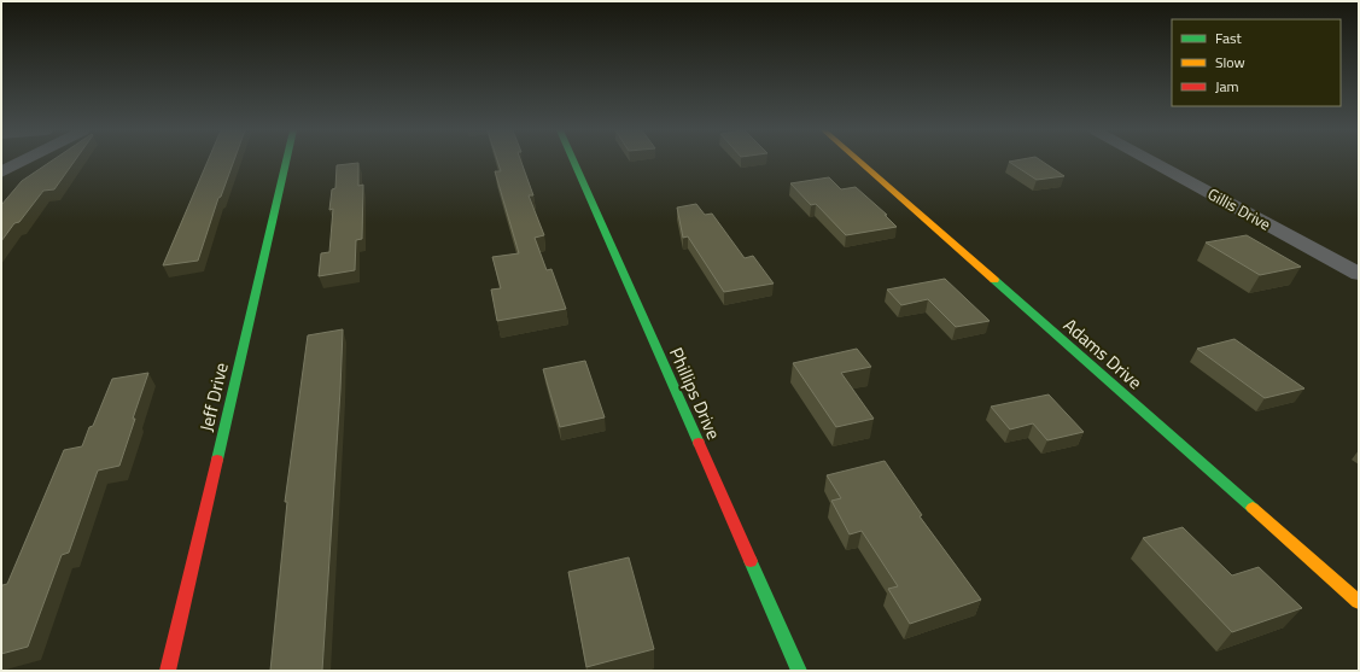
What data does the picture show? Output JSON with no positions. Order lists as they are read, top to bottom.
{
  "streets": {
    "street": [
      "Gillis Drive",
      "Adams Drive",
      "Phillips Drive",
      "Jeff Drive"
    ]
  },
  "legend": ["Fast", "Slow", "Jam"]
}
